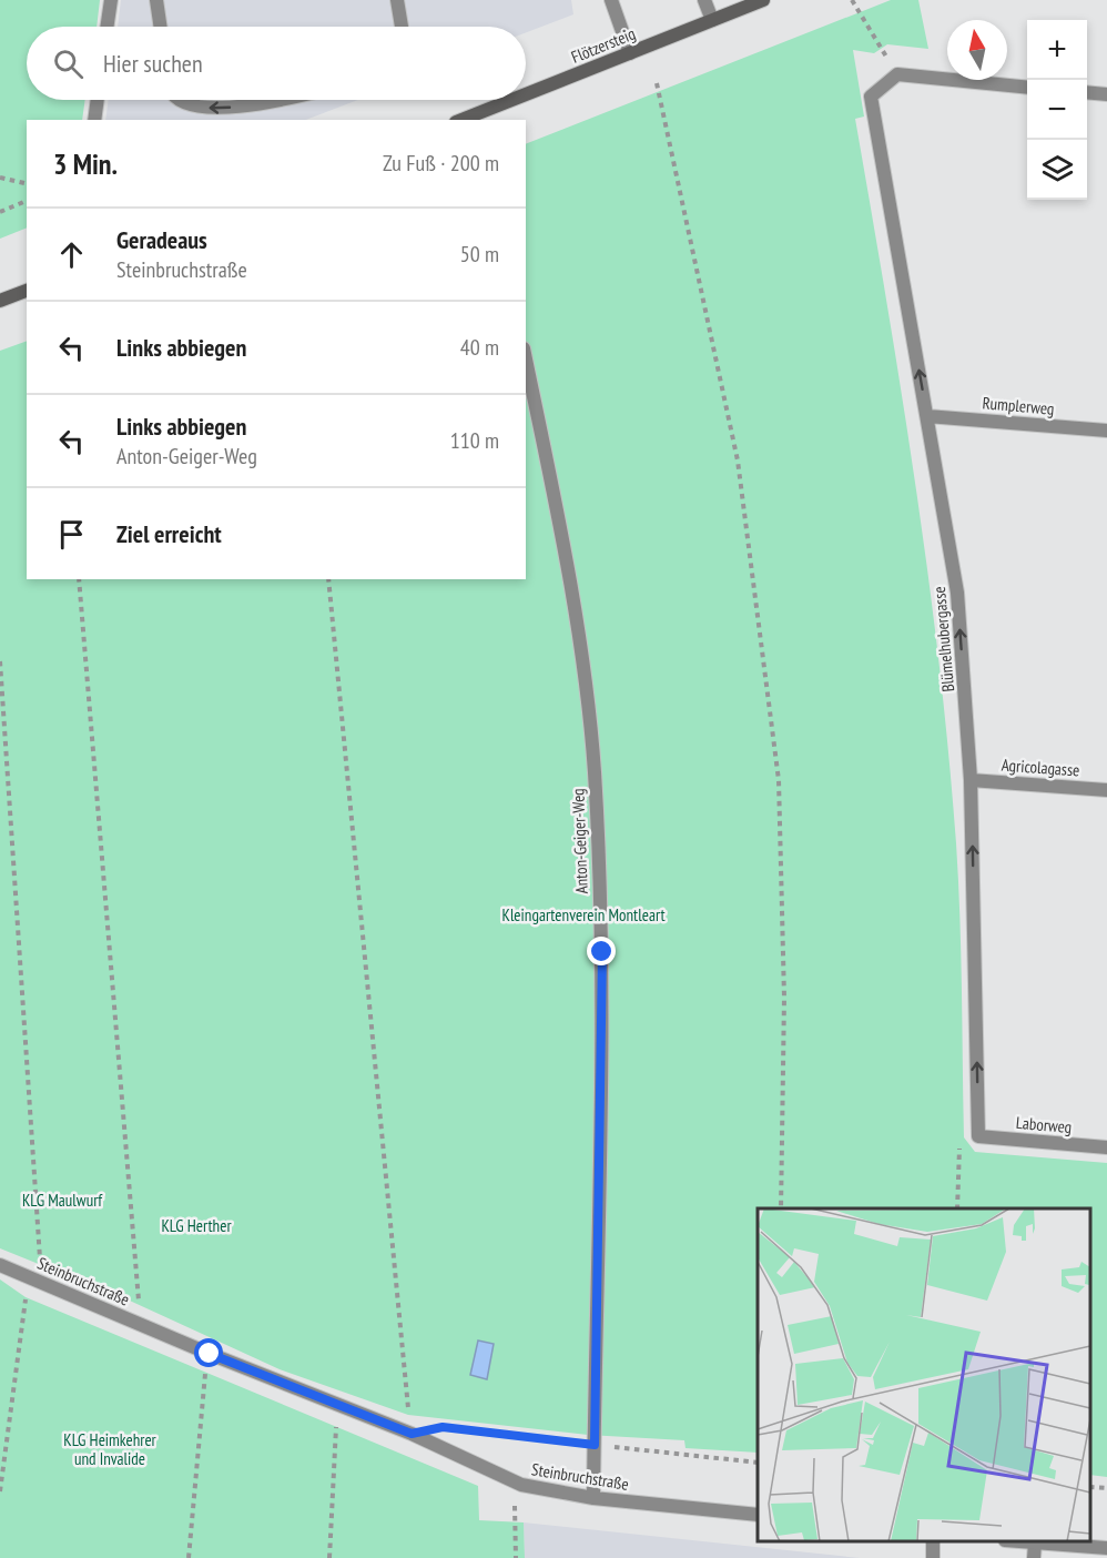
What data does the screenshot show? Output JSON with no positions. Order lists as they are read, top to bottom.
{
  "streets": {
    "main road": ["Flötzersteig"],
    "street": [
      "Rumplerweg",
      "Blümelhubergasse",
      "Agricolagasse",
      "Anton-Geiger-Weg",
      "Laborweg",
      "Steinbruchstraße"
    ]
  },
  "crossings": [
    ["Rumplerweg", "Blümelhubergasse"],
    ["Blümelhubergasse", "Agricolagasse"],
    ["Blümelhubergasse", "Laborweg"],
    ["Anton-Geiger-Weg", "Steinbruchstraße"]
  ],
  "one_way": ["Blümelhubergasse"],
  "parks": [
    "Kleingartenverein Montleart",
    "KLG Maulwurf",
    "KLG Herther",
    "KLG Heimkehrer und Invalide"
  ],
  "north": "top",
  "page": {
    "map_buttons": ["+", "−"],
    "search": "Hier suchen",
    "heading": ["3 Min.", "Zu Fuß · 200 m"],
    "list": [
      ["Geradeaus", "Steinbruchstraße", "50 m"],
      ["Links abbiegen", "40 m"],
      ["Links abbiegen", "Anton-Geiger-Weg", "110 m"],
      "Ziel erreicht"
    ]
  }
}
